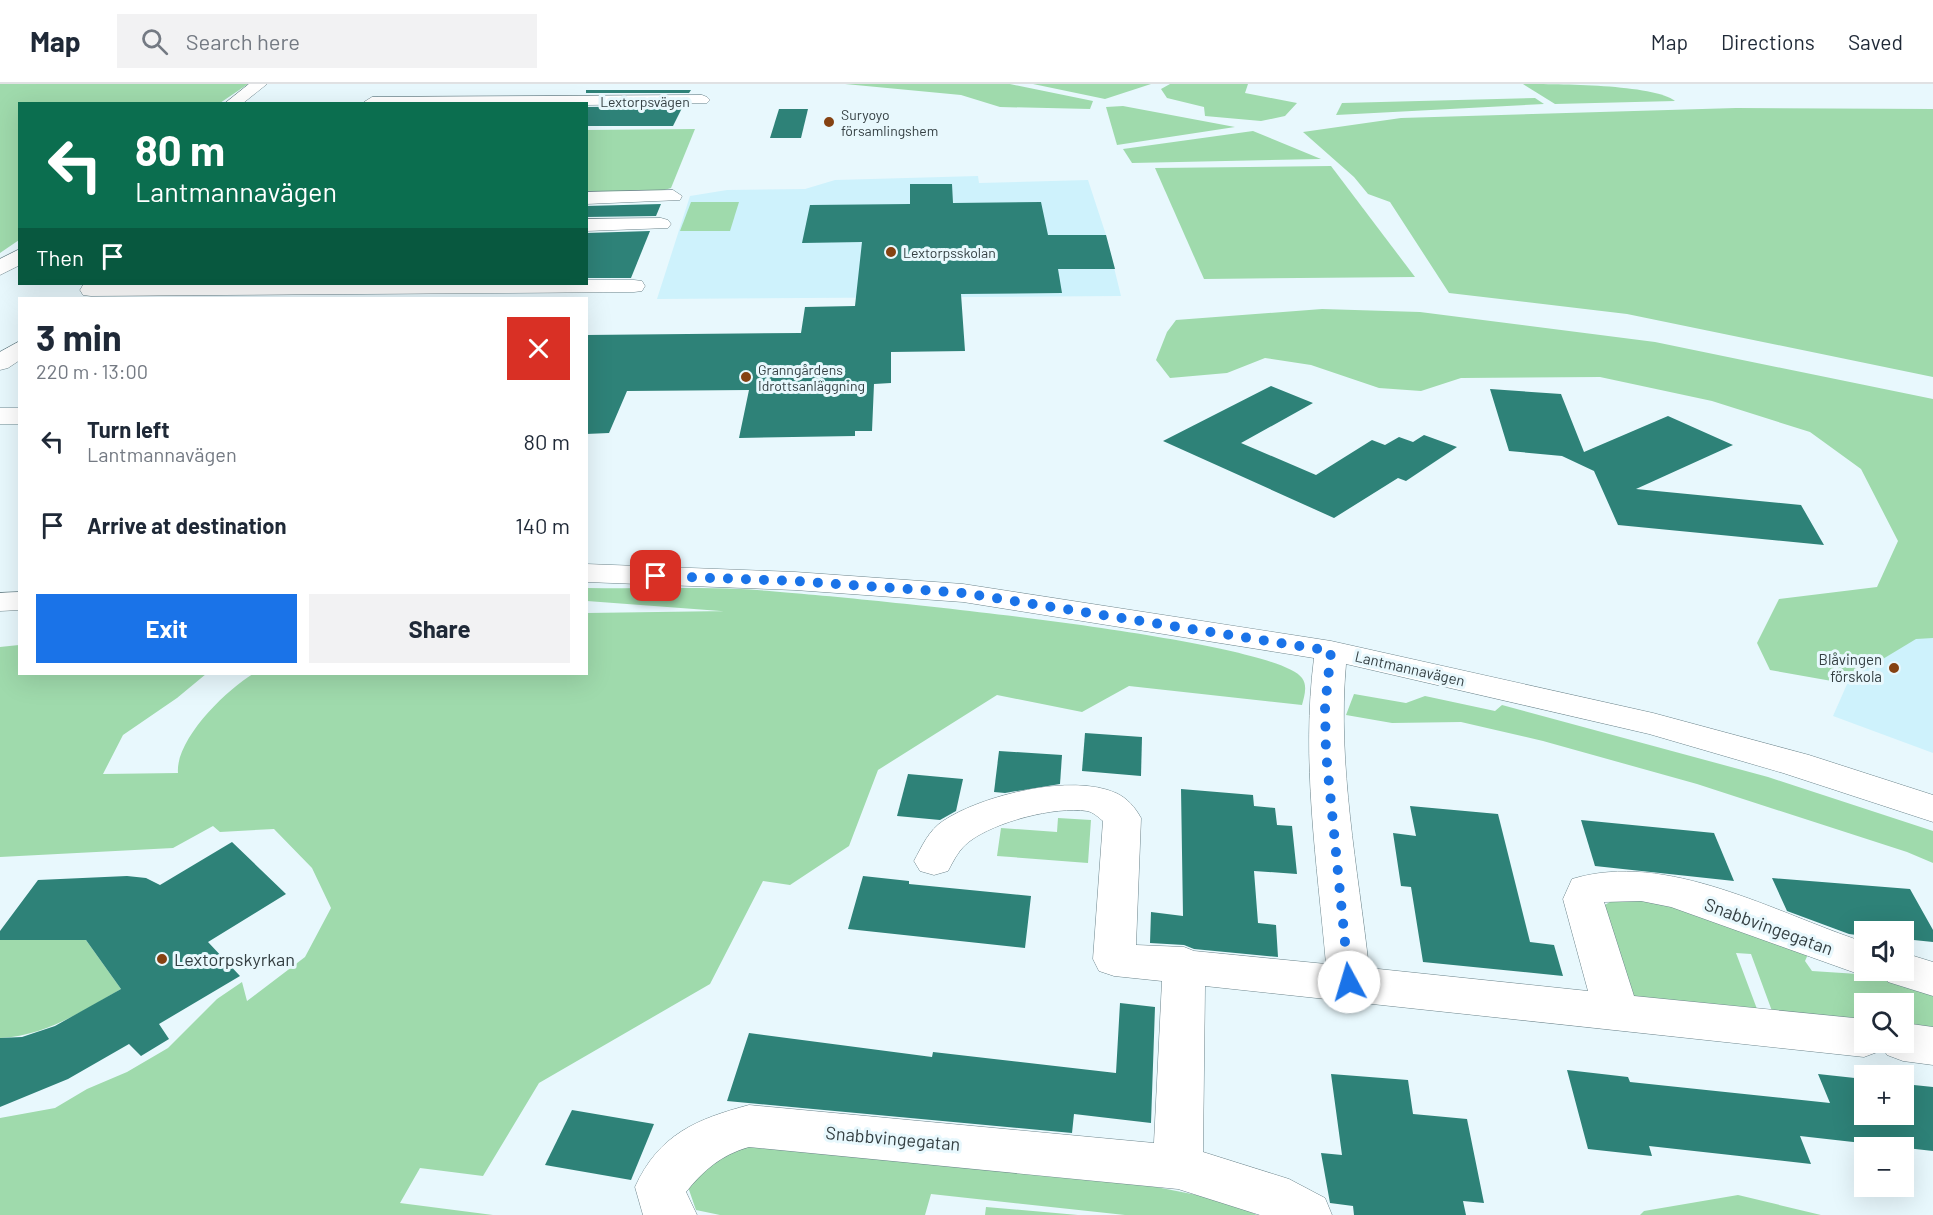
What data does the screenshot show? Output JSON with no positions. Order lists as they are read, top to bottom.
{
  "streets": {
    "street": ["Lextorpsvägen", "Lantmannavägen", "Snabbvingegatan"]
  },
  "places": [
    "Suryoyo församlingshem",
    "Lextorpsskolan",
    "Granngårdens Idrottsanläggning",
    "Blåvingen förskola",
    "Lextorpskyrkan"
  ],
  "page": {
    "header": "Map",
    "search": "Search here",
    "nav": ["Map", "Directions", "Saved"],
    "turn": ["80 m", "Lantmannavägen"],
    "then": "Then",
    "heading": ["3 min", "220 m · 13:00"],
    "list": [
      {
        "name": "Turn left",
        "note": "Lantmannavägen",
        "value": "80 m"
      },
      {
        "name": "Arrive at destination",
        "value": "140 m"
      }
    ],
    "buttons": ["Exit", "Share"],
    "map_buttons": ["+", "−"]
  }
}
